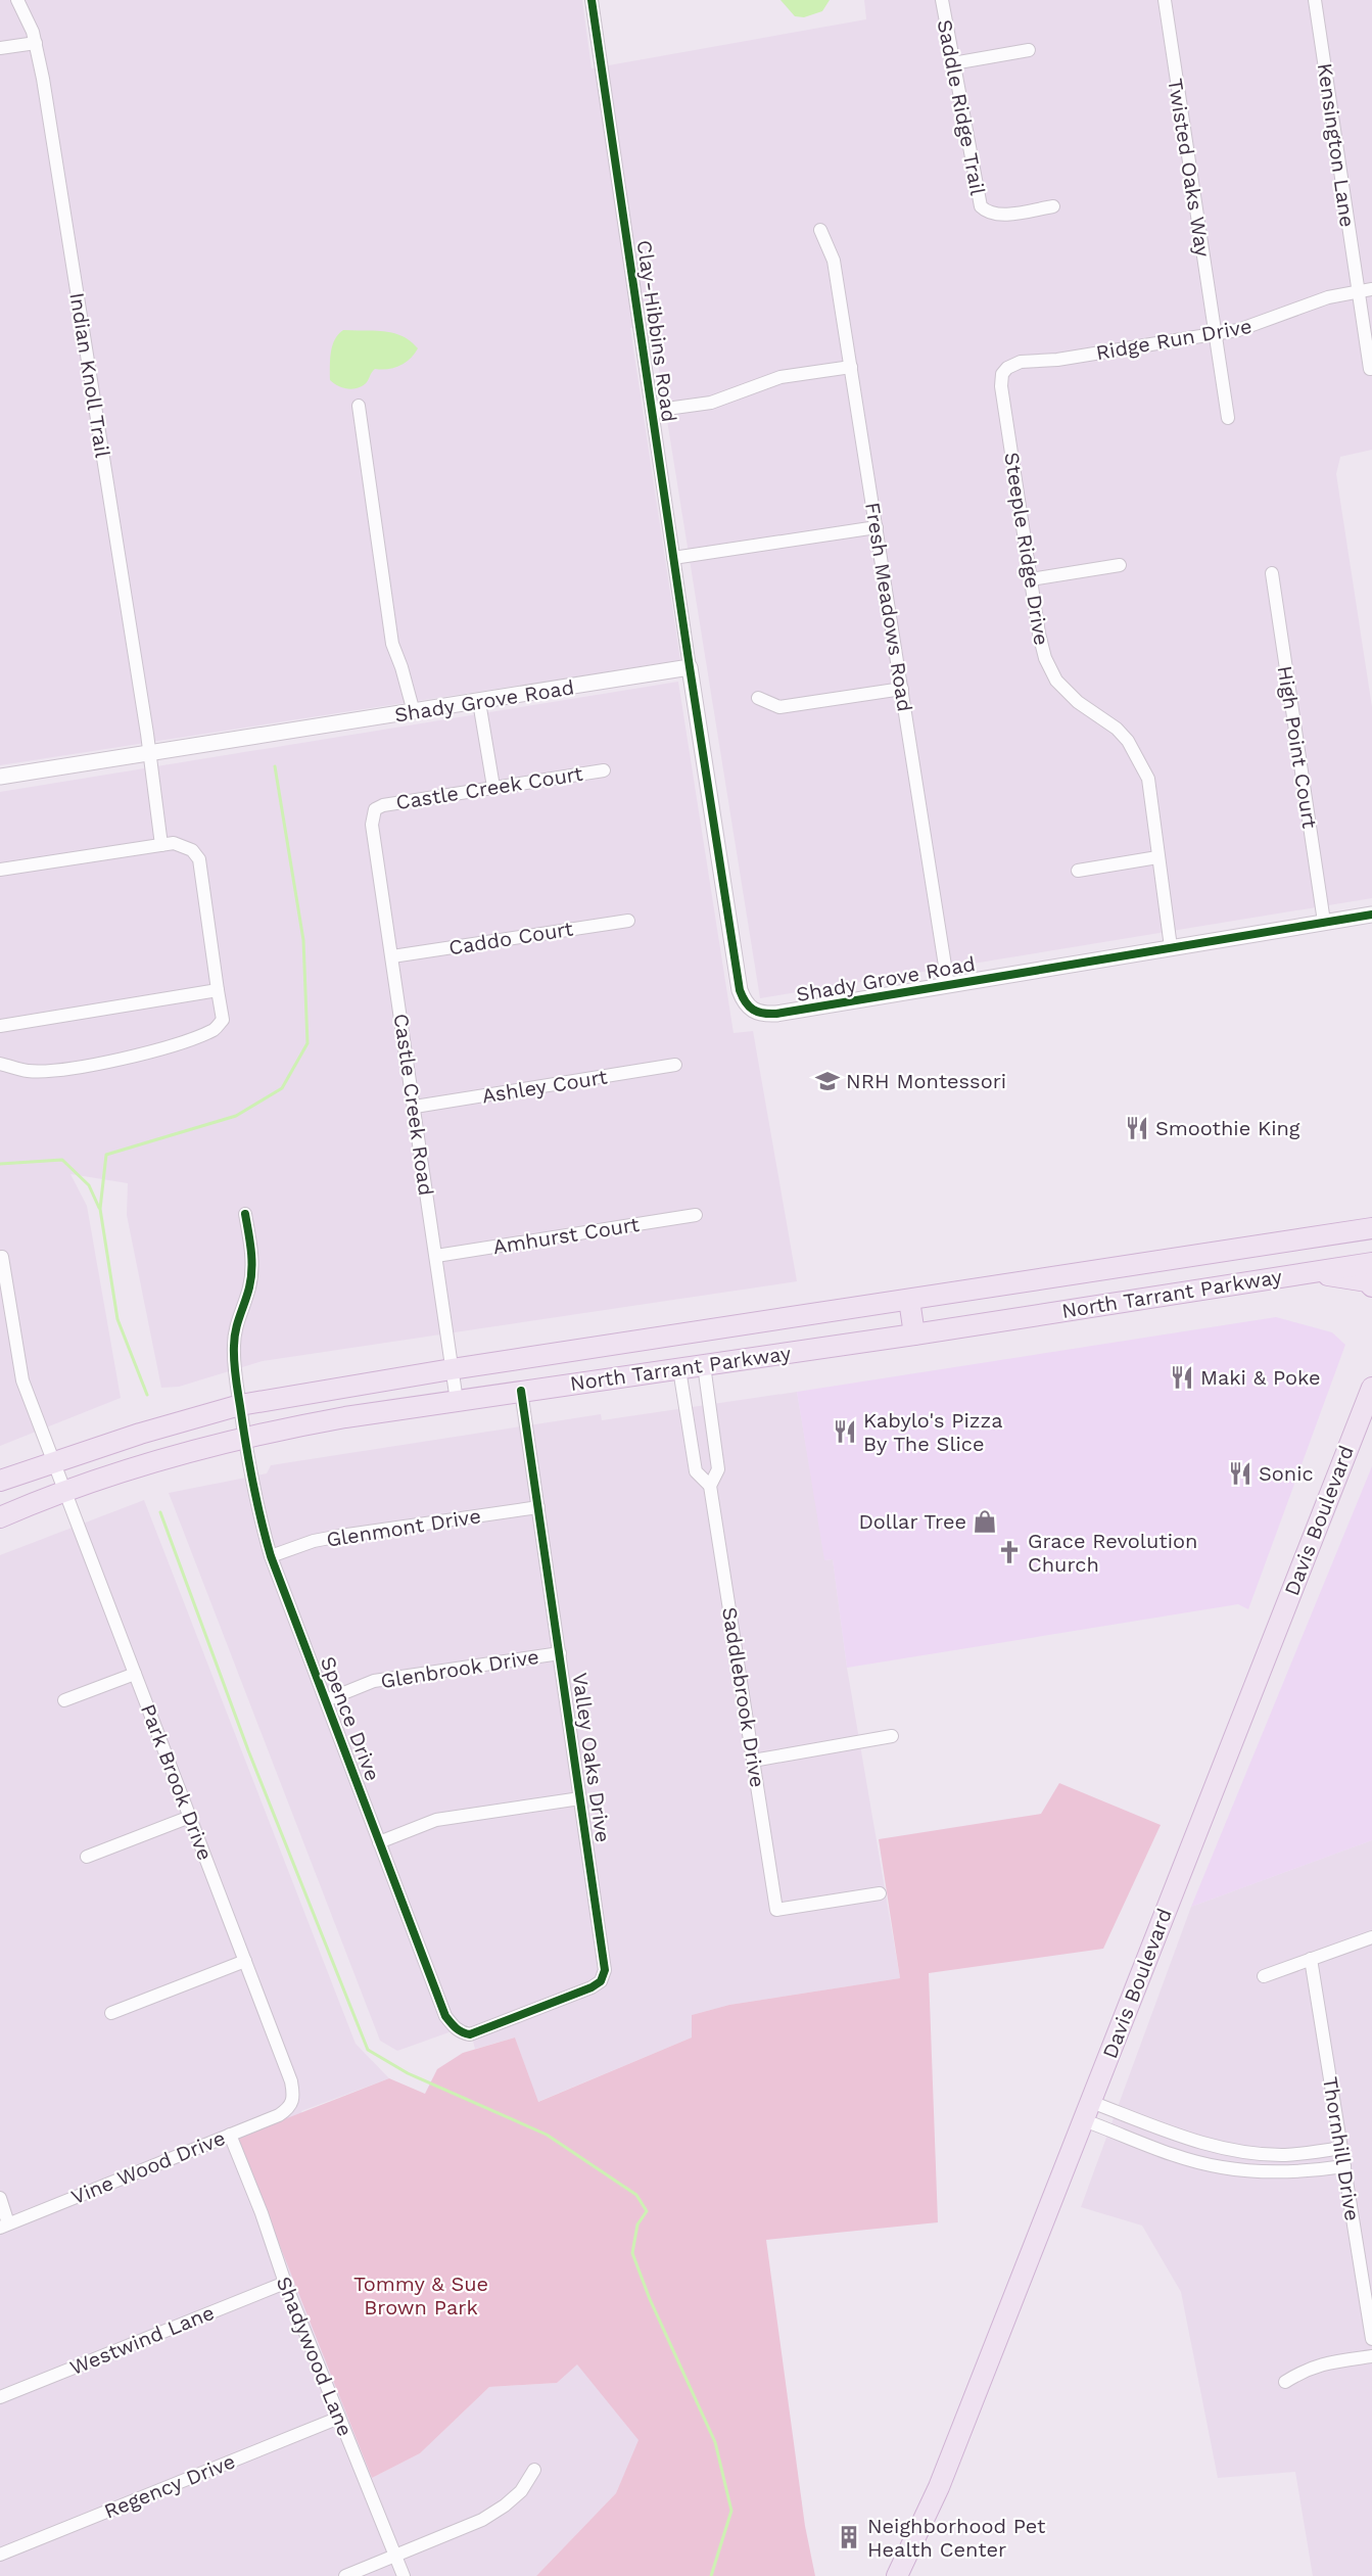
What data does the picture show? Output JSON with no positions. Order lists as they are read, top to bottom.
{
  "streets": {
    "main road": ["North Tarrant Parkway", "Davis Boulevard"],
    "street": [
      "Saddle Ridge Trail",
      "Kensington Lane",
      "Twisted Oaks Way",
      "Clay-Hibbins Road",
      "Ridge Run Drive",
      "Indian Knoll Trail",
      "Steeple Ridge Drive",
      "Fresh Meadows Road",
      "Shady Grove Road",
      "High Point Court",
      "Castle Creek Court",
      "Caddo Court",
      "Ashley Court",
      "Castle Creek Road",
      "Amhurst Court",
      "Glenmont Drive",
      "Glenbrook Drive",
      "Saddlebrook Drive",
      "Spence Drive",
      "Valley Oaks Drive",
      "Park Brook Drive",
      "Thornhill Drive",
      "Vine Wood Drive",
      "Westwind Lane",
      "Shadywood Lane",
      "Regency Drive"
    ]
  },
  "crossings": [
    ["Kensington Lane", "Ridge Run Drive"],
    ["Twisted Oaks Way", "Ridge Run Drive"],
    ["Clay-Hibbins Road", "Shady Grove Road"],
    ["Ridge Run Drive", "Steeple Ridge Drive"],
    ["Indian Knoll Trail", "Shady Grove Road"],
    ["Steeple Ridge Drive", "Shady Grove Road"],
    ["Fresh Meadows Road", "Shady Grove Road"],
    ["Shady Grove Road", "High Point Court"],
    ["Castle Creek Court", "Castle Creek Road"],
    ["Caddo Court", "Castle Creek Road"],
    ["Ashley Court", "Castle Creek Road"],
    ["Castle Creek Road", "Amhurst Court"],
    ["Castle Creek Road", "North Tarrant Parkway"],
    ["North Tarrant Parkway", "Saddlebrook Drive"],
    ["North Tarrant Parkway", "Spence Drive"],
    ["North Tarrant Parkway", "Valley Oaks Drive"],
    ["North Tarrant Parkway", "Park Brook Drive"],
    ["Glenmont Drive", "Spence Drive"],
    ["Glenmont Drive", "Valley Oaks Drive"],
    ["Glenbrook Drive", "Spence Drive"],
    ["Glenbrook Drive", "Valley Oaks Drive"],
    ["Spence Drive", "Valley Oaks Drive"],
    ["Park Brook Drive", "Vine Wood Drive"],
    ["Vine Wood Drive", "Shadywood Lane"],
    ["Westwind Lane", "Shadywood Lane"],
    ["Shadywood Lane", "Regency Drive"]
  ],
  "parks": ["Tommy & Sue Brown Park"],
  "places": {
    "school or university": ["NRH Montessori"],
    "restaurant": [
      "Smoothie King",
      "Maki & Poke",
      "Kabylo's Pizza By The Slice",
      "Sonic"
    ],
    "shop": ["Dollar Tree"],
    "church": ["Grace Revolution Church"],
    "building": ["Neighborhood Pet Health Center"]
  }
}
